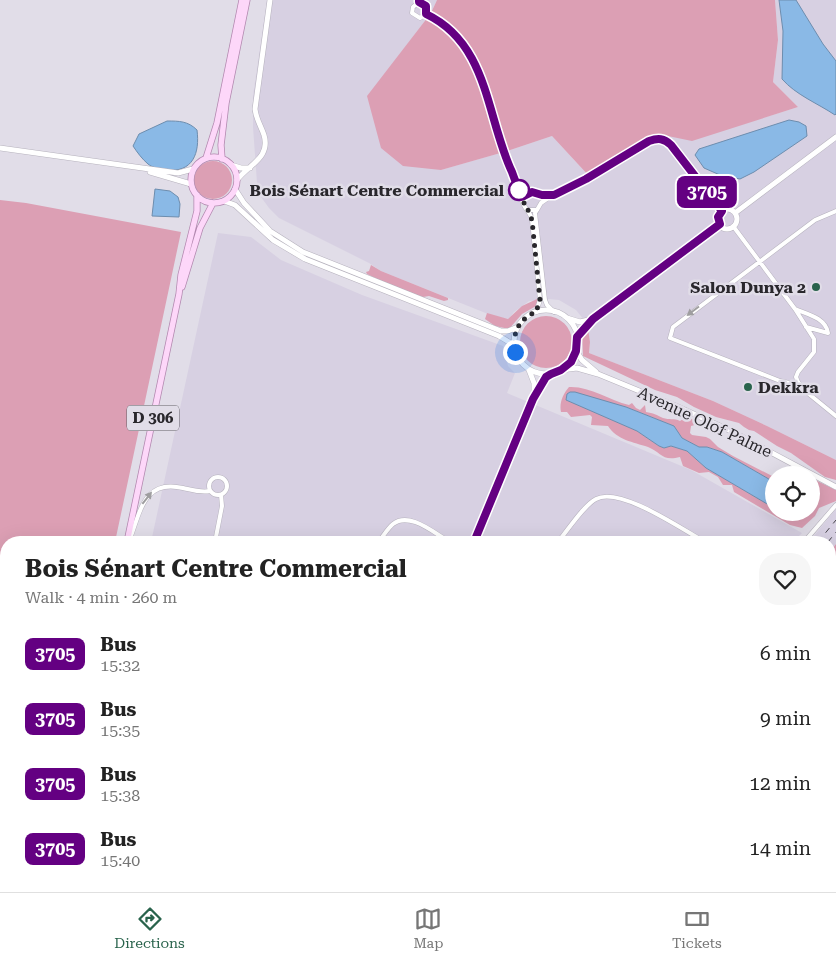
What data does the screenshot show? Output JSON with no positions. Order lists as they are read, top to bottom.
{
  "streets": {
    "main road": ["D 306", "Avenue Olof Palme"]
  },
  "places": ["Bois Sénart Centre Commercial", "Salon Dunya 2", "Dekkra"],
  "lines": ["bus line 3705"],
  "page": {
    "on_map": "3705",
    "heading": ["Bois Sénart Centre Commercial", "Walk · 4 min · 260 m"],
    "list": [
      {
        "mark": "3705",
        "name": "Bus",
        "note": "15:32",
        "value": "6 min"
      },
      {
        "mark": "3705",
        "name": "Bus",
        "note": "15:35",
        "value": "9 min"
      },
      {
        "mark": "3705",
        "name": "Bus",
        "note": "15:38",
        "value": "12 min"
      },
      {
        "mark": "3705",
        "name": "Bus",
        "note": "15:40",
        "value": "14 min"
      }
    ],
    "tabs": ["Directions", "Map", "Tickets"]
  }
}
